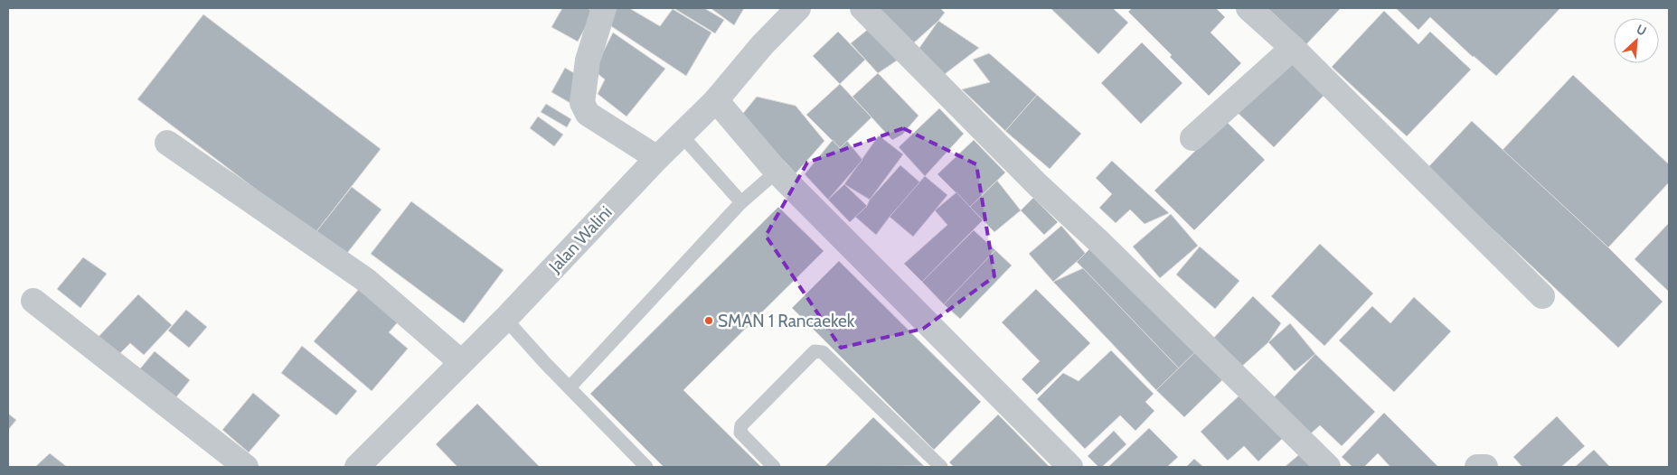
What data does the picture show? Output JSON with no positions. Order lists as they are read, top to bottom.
{
  "streets": {
    "street": ["Jalan Walini"]
  },
  "places": ["SMAN 1 Rancaekek"],
  "north": "top right"
}
